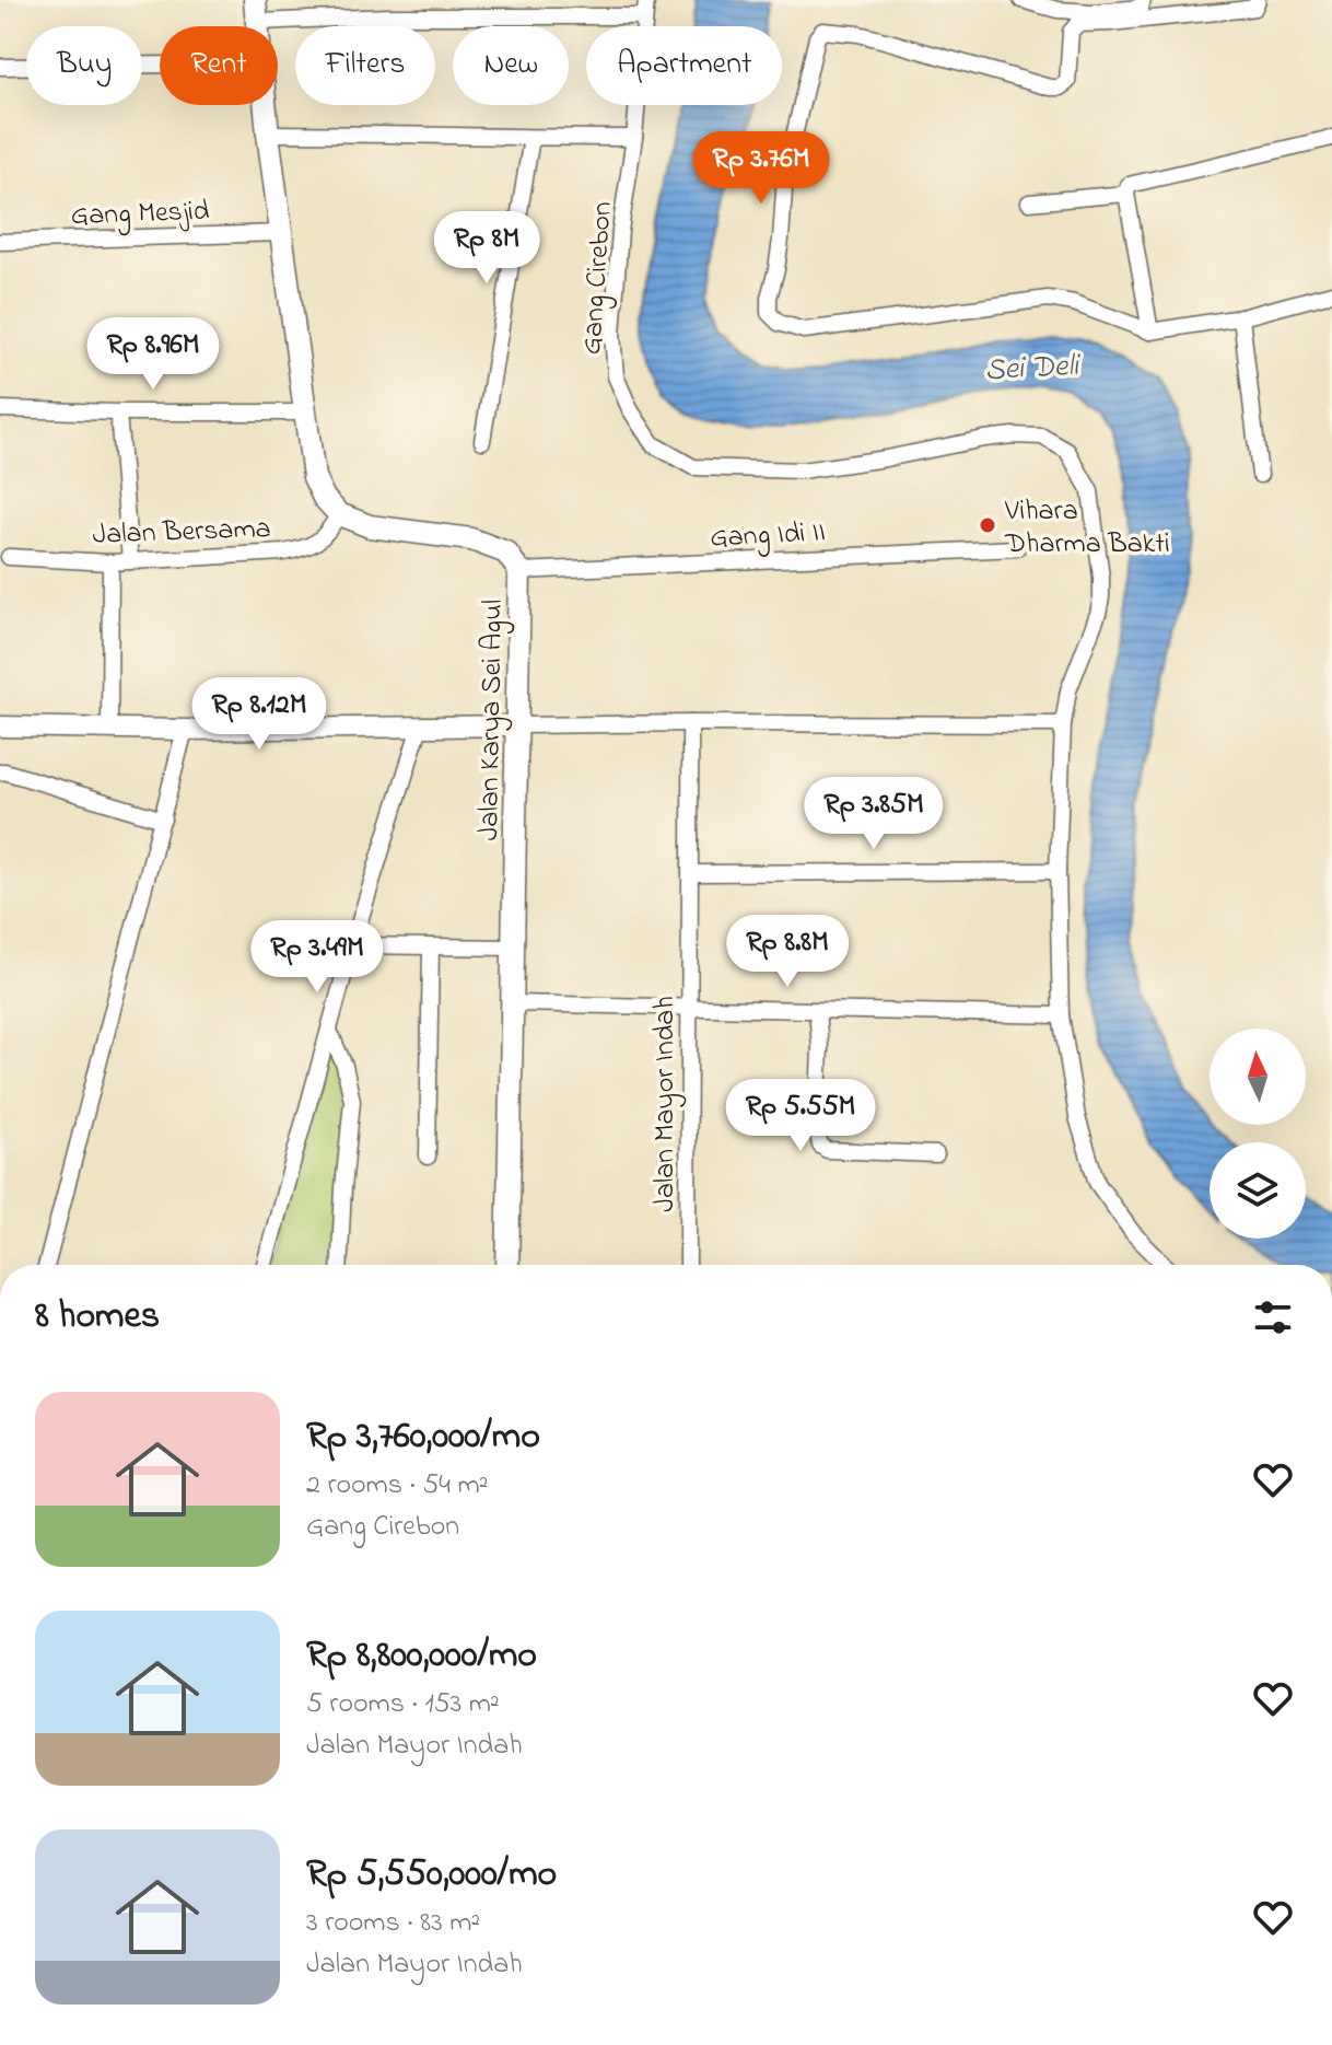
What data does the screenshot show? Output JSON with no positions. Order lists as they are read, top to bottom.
{
  "streets": {
    "main road": ["Jalan Karya Sei Agul"],
    "street": [
      "Gang Mesjid",
      "Gang Cirebon",
      "Jalan Bersama",
      "Gang Idi II",
      "Jalan Mayor Indah"
    ]
  },
  "crossings": [
    ["Jalan Bersama", "Jalan Karya Sei Agul"],
    ["Gang Idi II", "Jalan Karya Sei Agul"]
  ],
  "water": ["Sei Deli"],
  "places": ["Vihara Dharma Bakti"],
  "north": "top",
  "page": {
    "chip": [
      "Buy",
      "Rent",
      "Filters",
      "New",
      "Apartment"
    ],
    "price": [
      "Rp 3.76M",
      "Rp 8M",
      "Rp 8.96M",
      "Rp 8.12M",
      "Rp 3.85M",
      "Rp 8.8M",
      "Rp 3.49M",
      "Rp 5.55M"
    ],
    "heading": "8 homes",
    "list": [
      {
        "name": "Rp 3,760,000/mo",
        "note": "2 rooms · 54 m² · Gang Cirebon"
      },
      {
        "name": "Rp 8,800,000/mo",
        "note": "5 rooms · 153 m² · Jalan Mayor Indah"
      },
      {
        "name": "Rp 5,550,000/mo",
        "note": "3 rooms · 83 m² · Jalan Mayor Indah"
      }
    ]
  }
}
